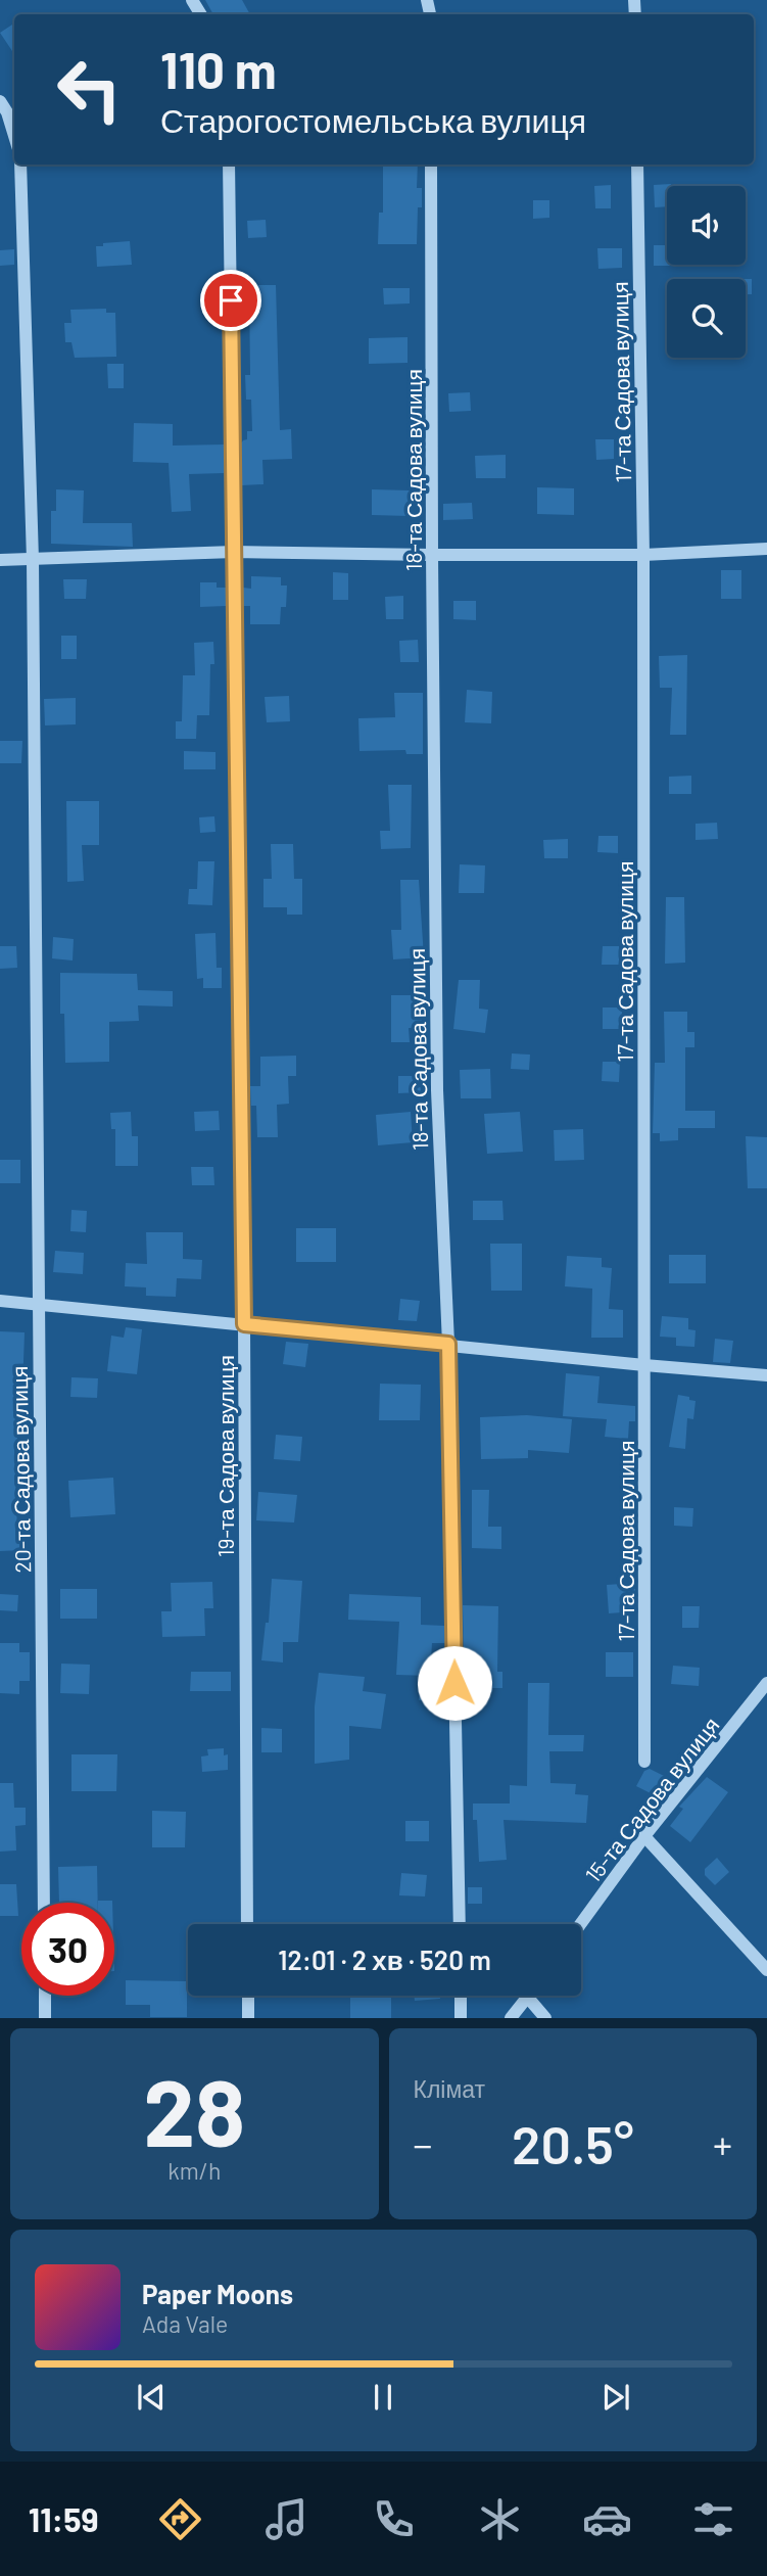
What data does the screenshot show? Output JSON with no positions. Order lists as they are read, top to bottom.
{
  "streets": {
    "street": [
      "17-та Садова вулиця",
      "18-та Садова вулиця",
      "19-та Садова вулиця",
      "20-та Садова вулиця",
      "15-та Садова вулиця"
    ]
  },
  "page": {
    "turn": ["110 m", "Старогостомельська вулиця"],
    "limit": "30",
    "trip": "12:01 · 2 хв · 520 m",
    "tile": [
      ["28", "km/h"],
      "Клімат"
    ],
    "heat": ["−", "20.5°", "+"],
    "song": ["Paper Moons", "Ada Vale"],
    "tabs": "11:59"
  }
}
